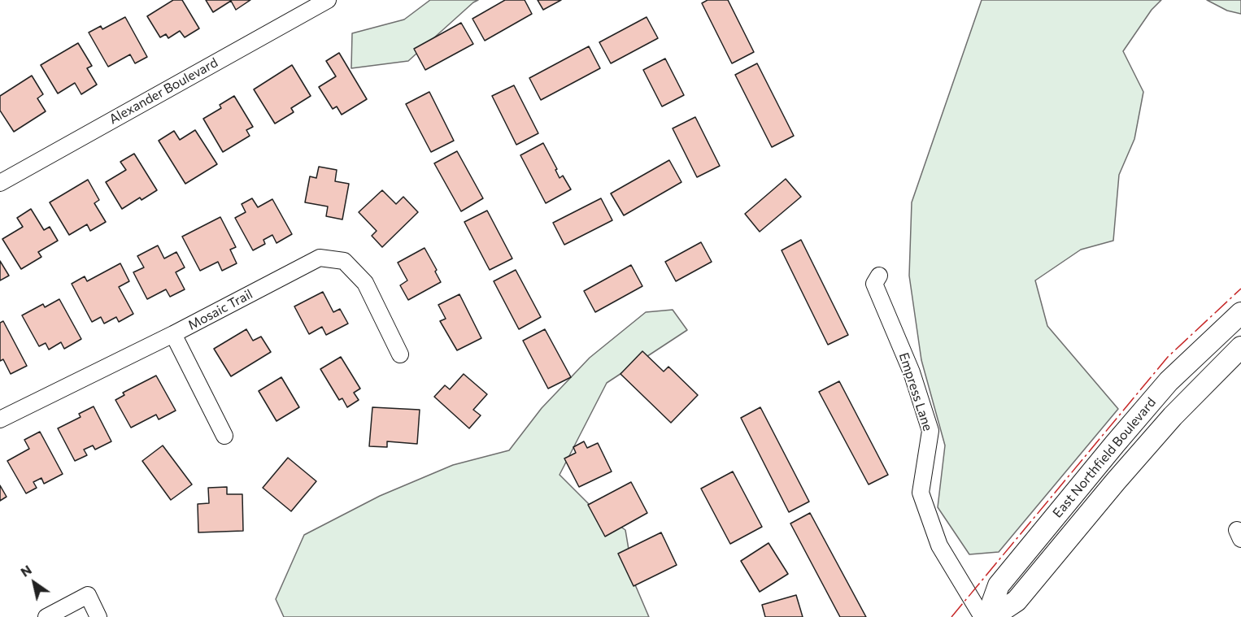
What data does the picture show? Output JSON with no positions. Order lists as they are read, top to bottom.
{
  "streets": {
    "main road": ["East Northfield Boulevard"],
    "street": ["Alexander Boulevard", "Mosaic Trail", "Empress Lane"]
  },
  "north": "top left"
}
